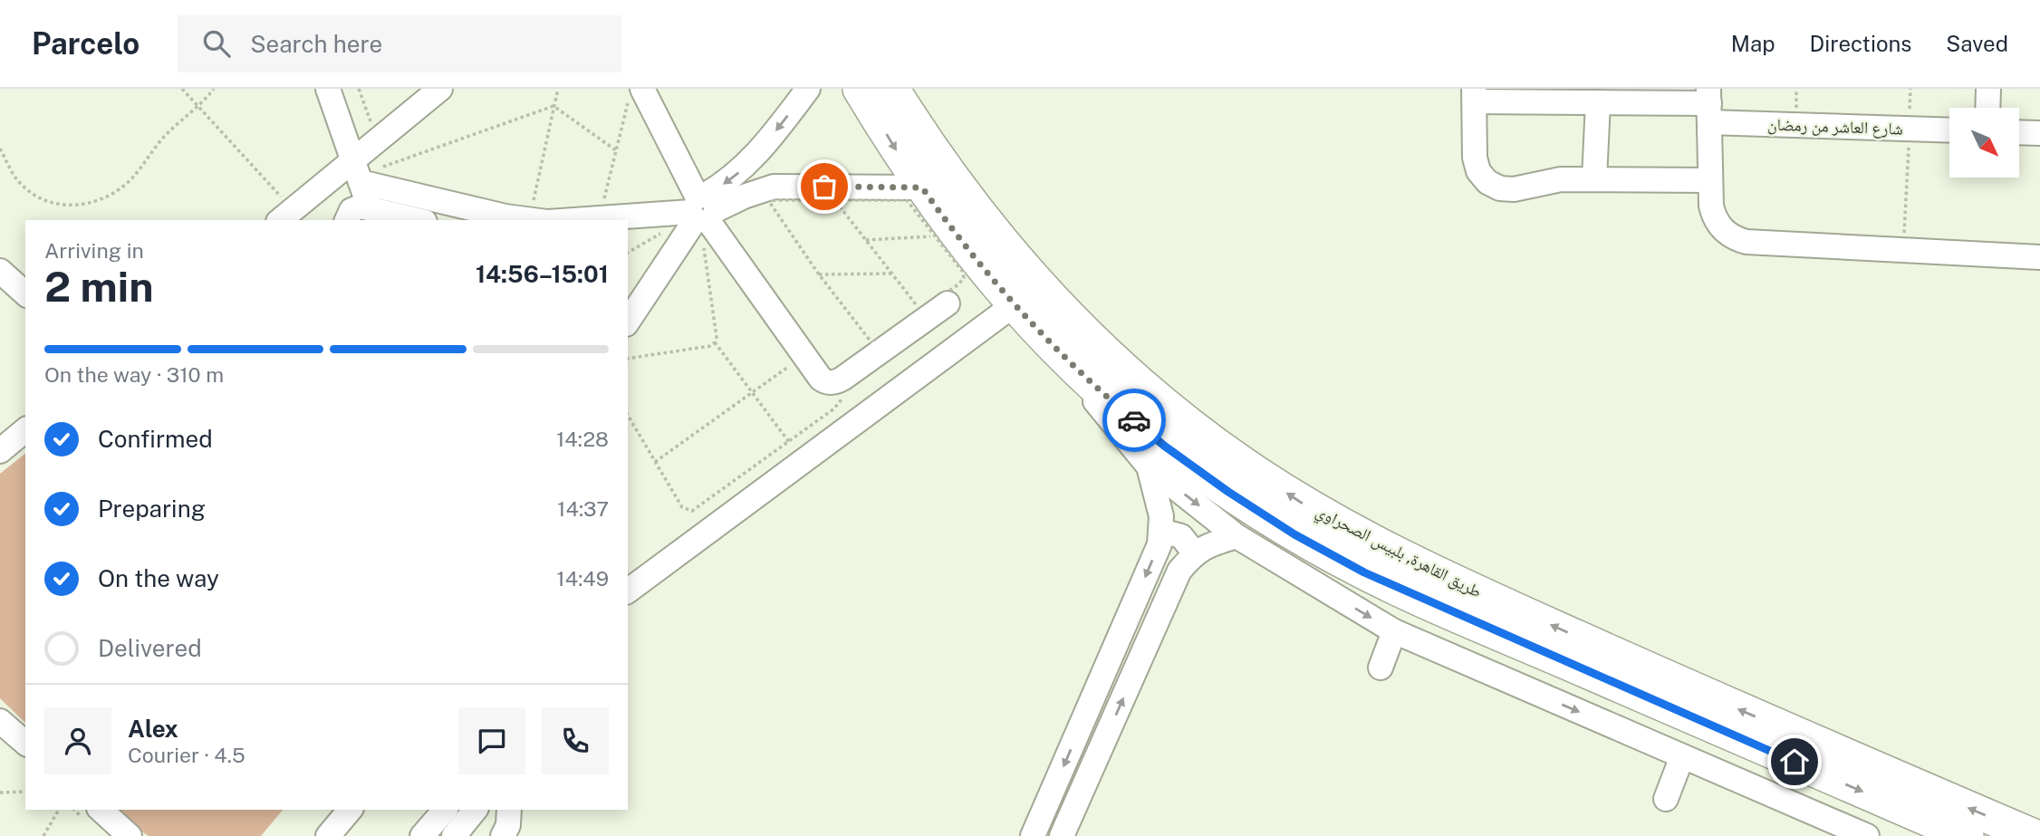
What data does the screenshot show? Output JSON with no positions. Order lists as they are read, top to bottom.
{
  "streets": {
    "highway": ["طريق القاهرة, بلبيس الصحراوي"],
    "street": ["شارع العاشر من رمضان"]
  },
  "north": "bottom right",
  "page": {
    "header": "Parcelo",
    "search": "Search here",
    "nav": ["Map", "Directions", "Saved"],
    "heading": ["2 min", "Arriving in", "14:56–15:01"],
    "panel": ["Alex", "Courier · 4.5"],
    "bar": "On the way · 310 m",
    "list": [
      ["Confirmed", "14:28"],
      ["Preparing", "14:37"],
      ["On the way", "14:49"],
      "Delivered"
    ]
  }
}
